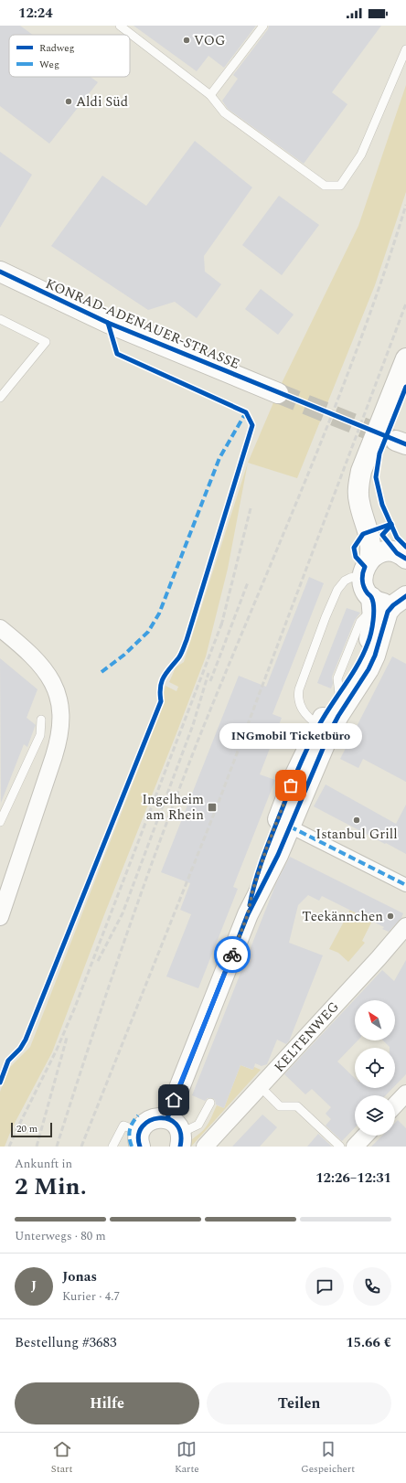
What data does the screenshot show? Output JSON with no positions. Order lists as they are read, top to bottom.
{
  "streets": {
    "main road": ["KONRAD-ADENAUER-STRASSE"],
    "street": ["KELTENWEG"]
  },
  "places": {
    "other": [
      "VOG",
      "Aldi Süd",
      "INGmobil Ticketbüro",
      "Istanbul Grill",
      "Teekännchen"
    ],
    "transit": ["Ingelheim am Rhein"]
  },
  "legend": ["Radweg", "Weg"],
  "scale_bar": "20 m",
  "north": "top left",
  "page": {
    "status": "12:24",
    "bubble": "INGmobil Ticketbüro",
    "scale": "20 m",
    "heading": ["2 Min.", "Ankunft in", "12:26–12:31"],
    "panel": [
      "Jonas",
      "Kurier · 4.7",
      "Bestellung #3683",
      "15.66 €"
    ],
    "bar": "Unterwegs · 80 m",
    "round": "J",
    "buttons": ["Hilfe", "Teilen"],
    "tabs": ["Start", "Karte", "Gespeichert"]
  }
}
